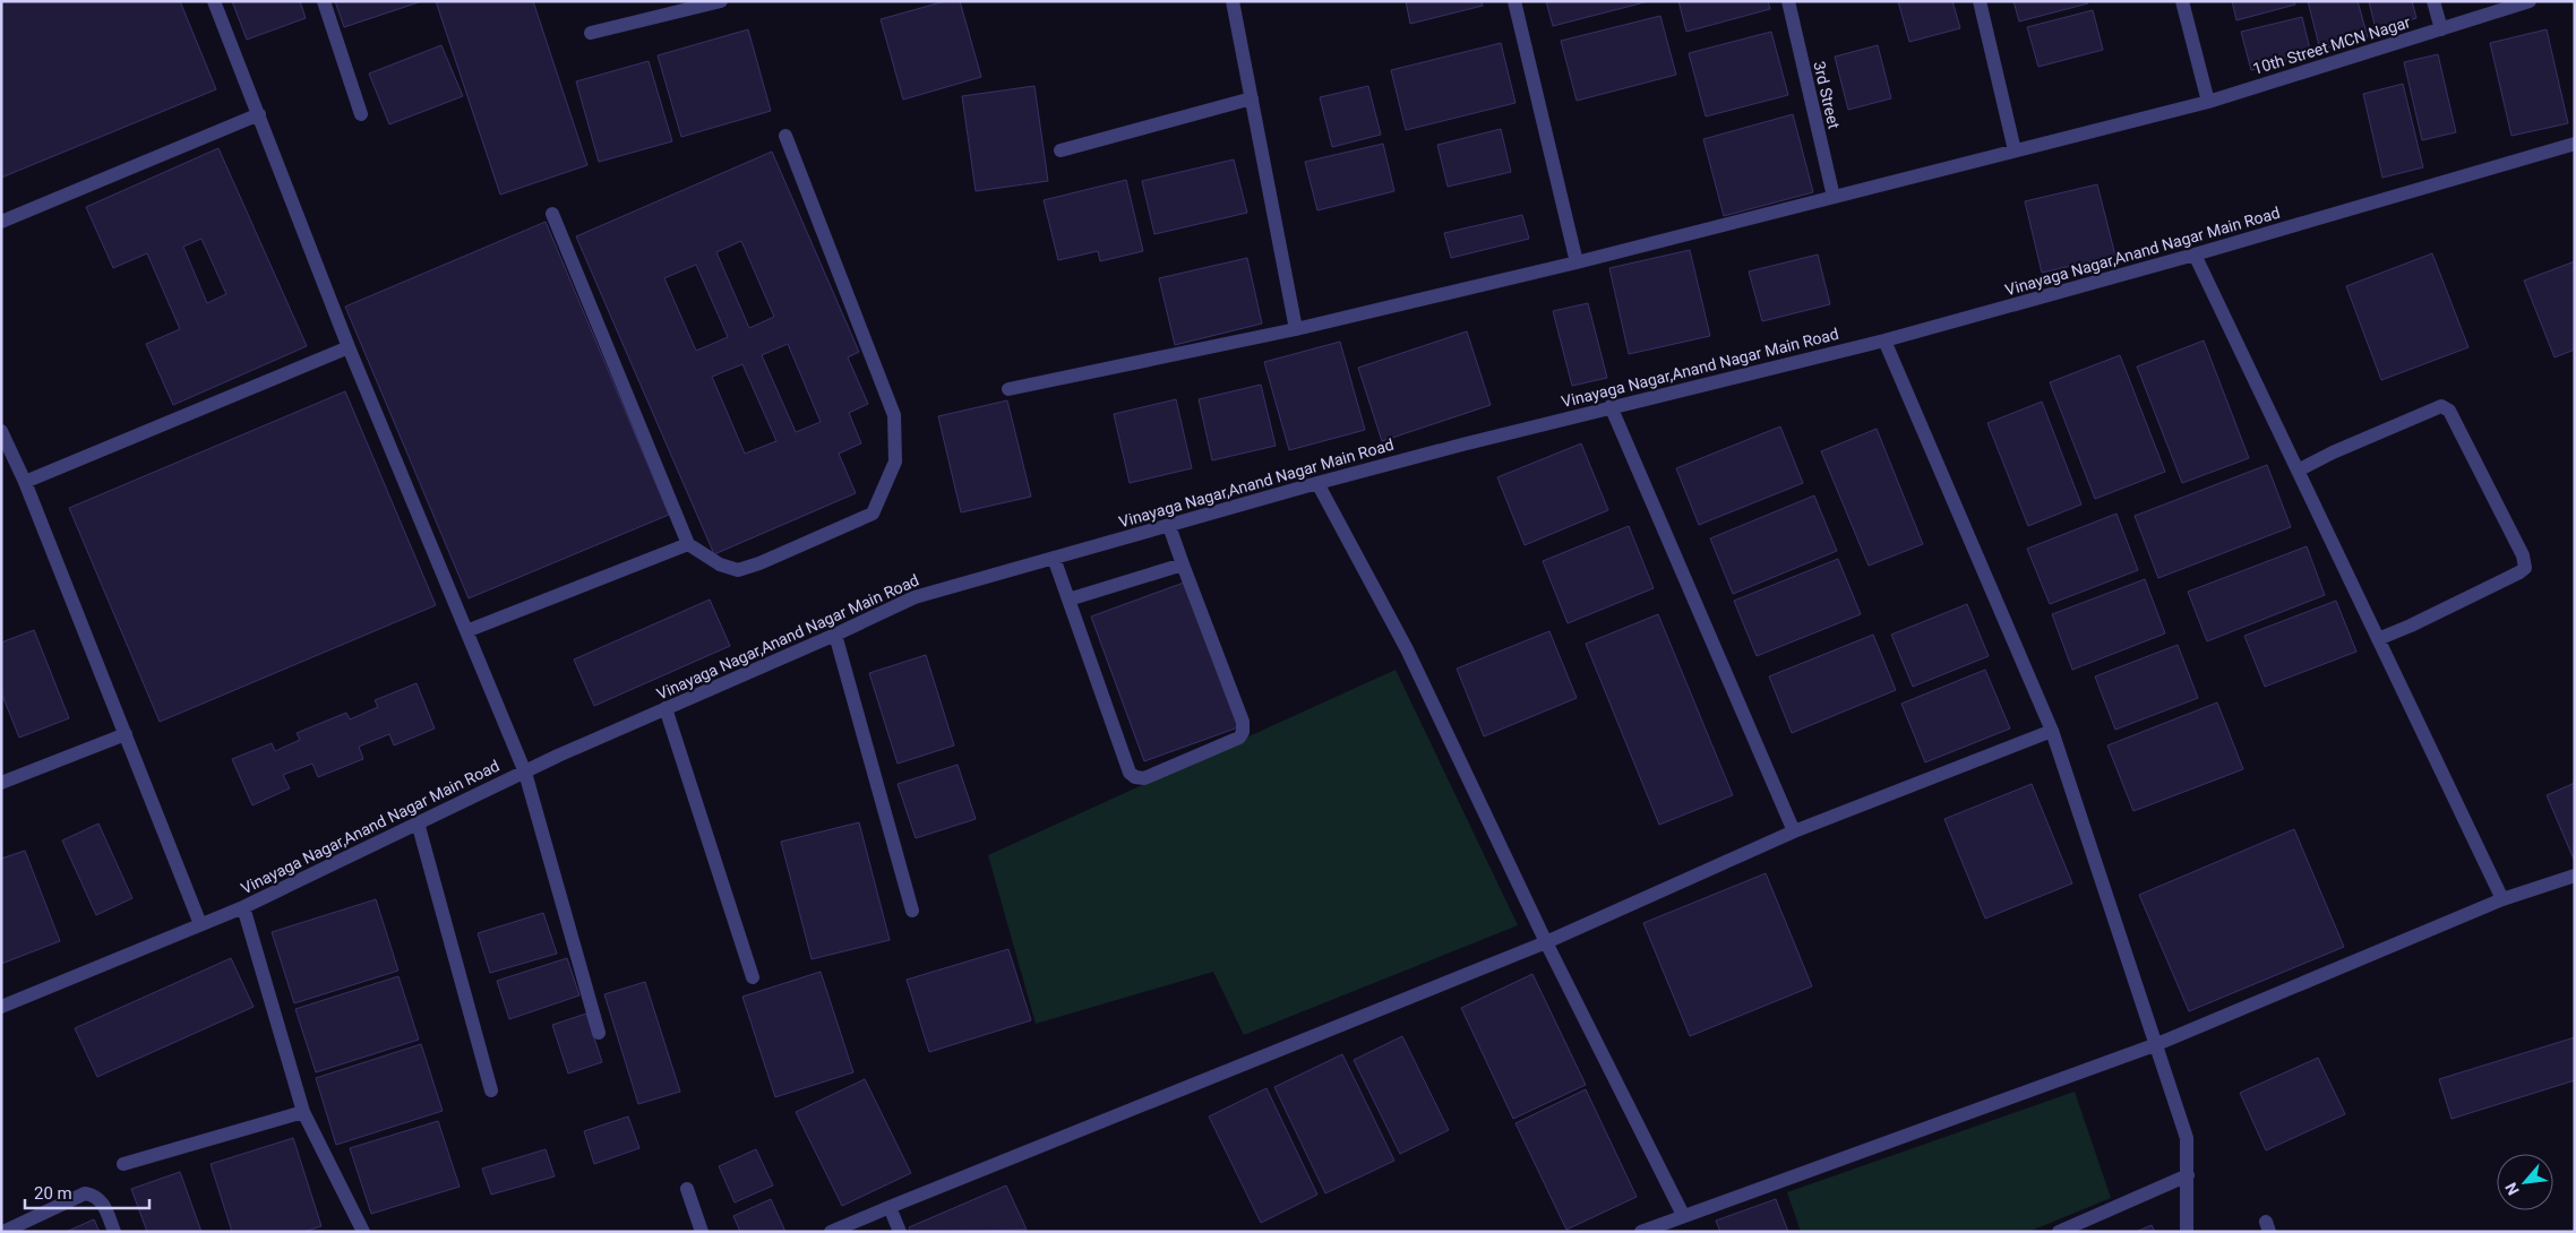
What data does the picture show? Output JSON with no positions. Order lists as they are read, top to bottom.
{
  "streets": {
    "street": ["10th Street MCN Nagar", "3rd Street", "Vinayaga Nagar,Anand Nagar Main Road"]
  },
  "crossings": [
    ["10th Street MCN Nagar", "3rd Street"]
  ],
  "scale_bar": "20 m",
  "north": "bottom left"
}
